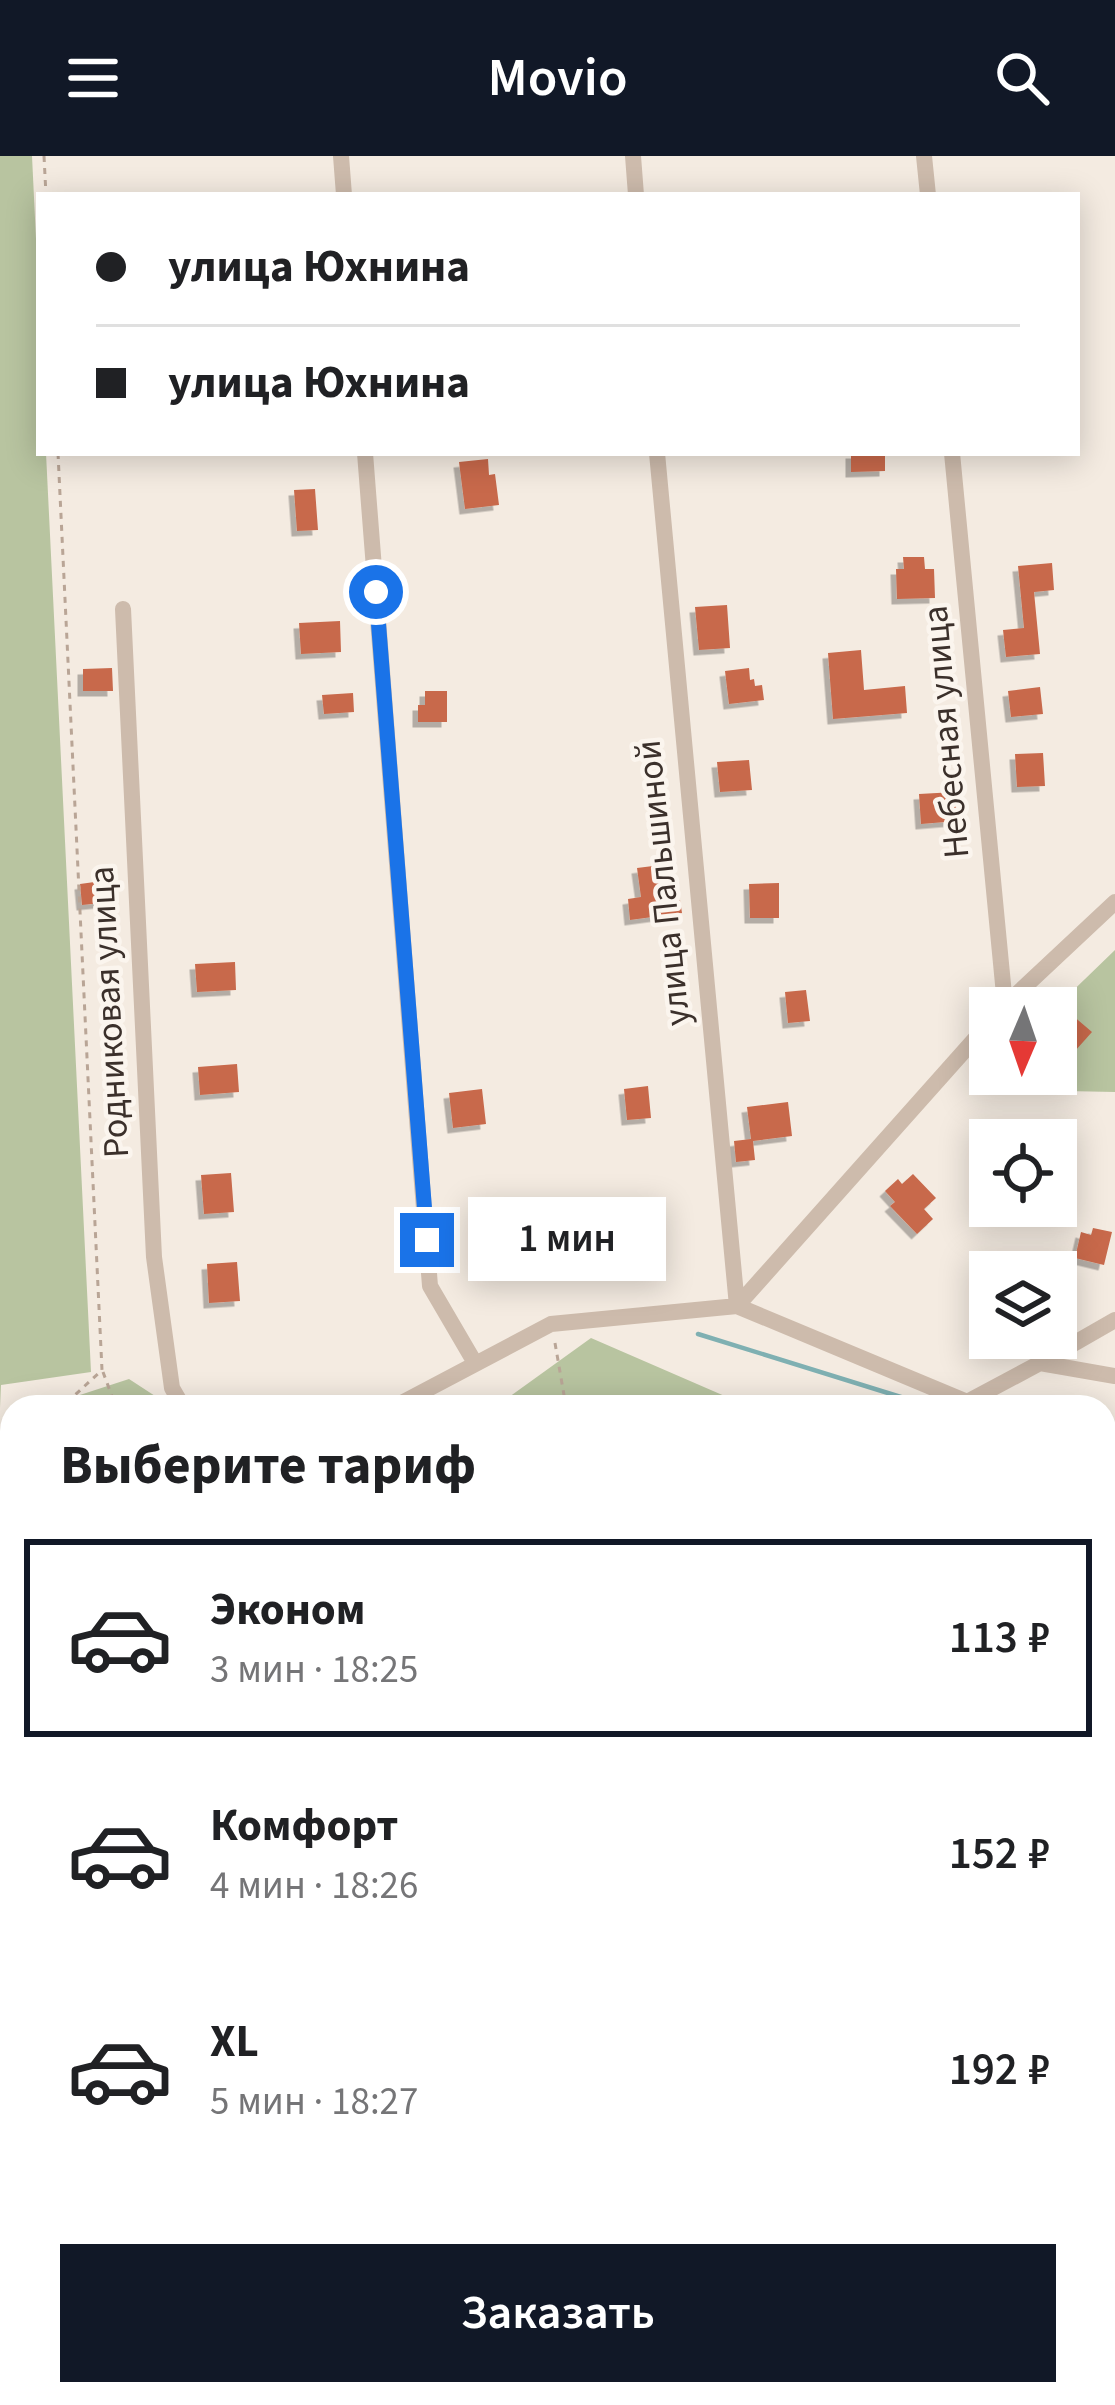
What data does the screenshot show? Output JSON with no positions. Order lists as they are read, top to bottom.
{
  "streets": {
    "street": ["Небесная улица", "улица Пальшиной", "Родниковая улица"]
  },
  "north": "bottom",
  "page": {
    "header": "Movio",
    "banner": ["улица Юхнина", "улица Юхнина"],
    "bubble": "1 мин",
    "heading": "Выберите тариф",
    "list": [
      {
        "name": "Эконом",
        "note": "3 мин · 18:25",
        "value": "113 ₽"
      },
      {
        "name": "Комфорт",
        "note": "4 мин · 18:26",
        "value": "152 ₽"
      },
      {
        "name": "XL",
        "note": "5 мин · 18:27",
        "value": "192 ₽"
      }
    ],
    "buttons": "Заказать"
  }
}
